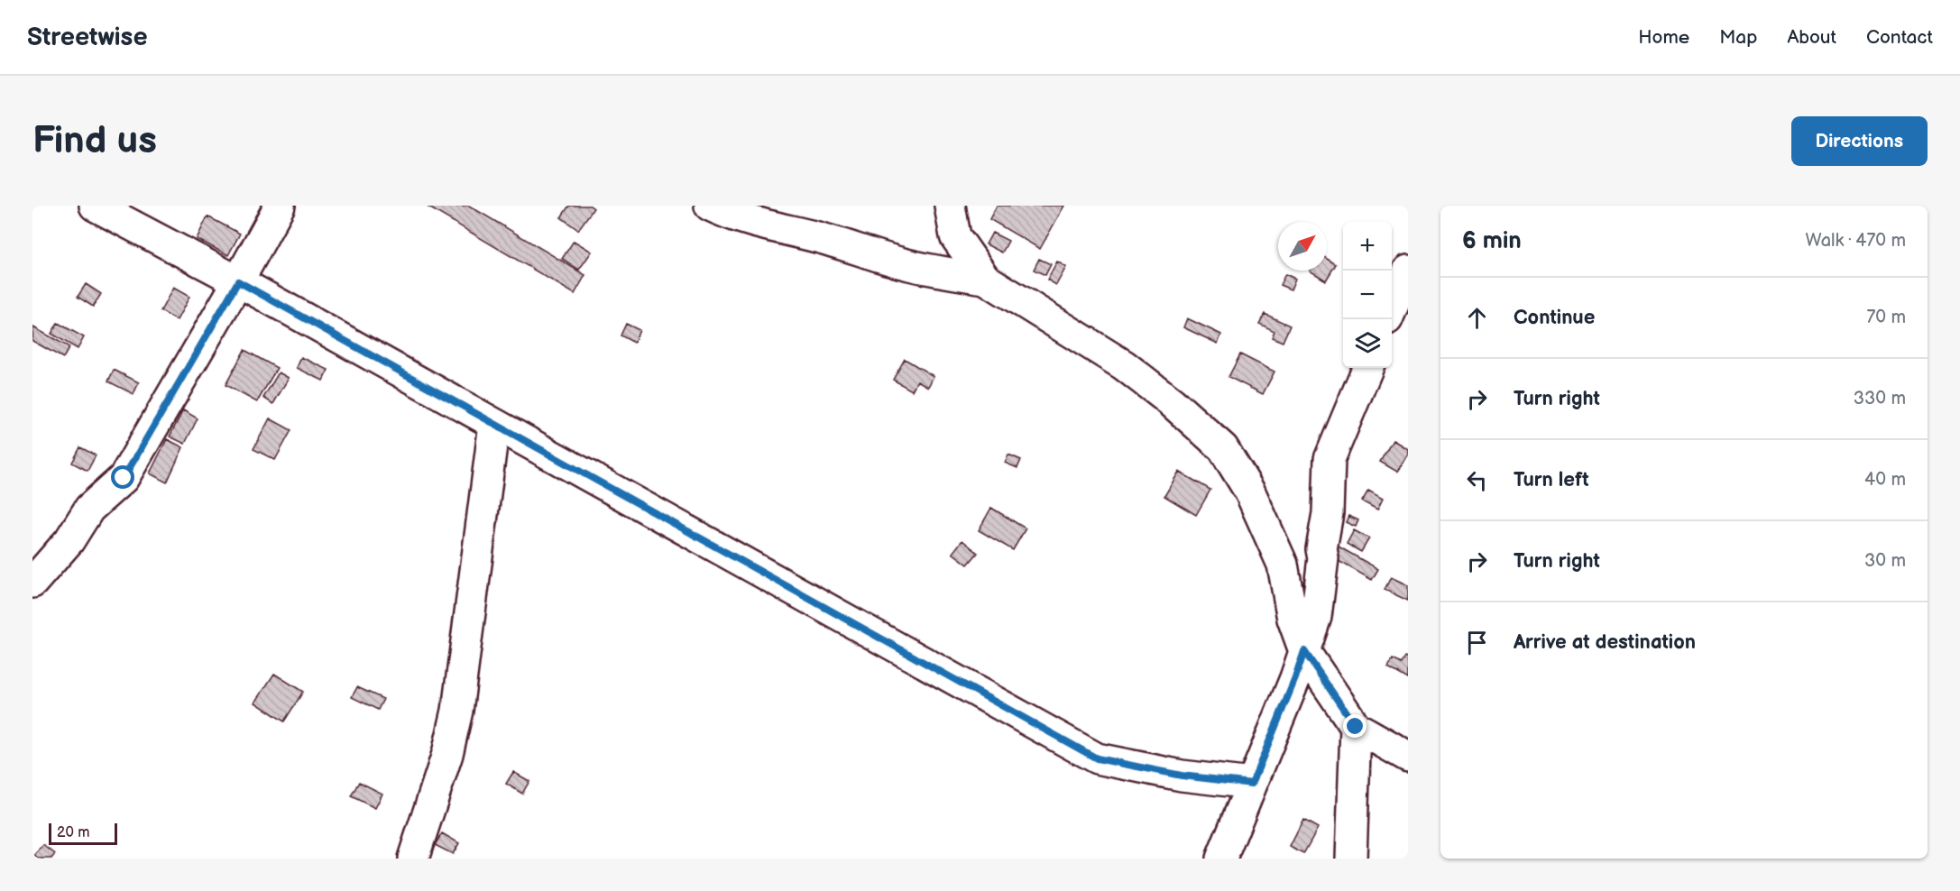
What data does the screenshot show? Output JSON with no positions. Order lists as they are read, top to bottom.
{
  "scale_bar": "20 m",
  "north": "top right",
  "page": {
    "header": "Streetwise",
    "nav": [
      "Home",
      "Map",
      "About",
      "Contact"
    ],
    "buttons": "Directions",
    "title": "Find us",
    "heading": ["6 min", "Walk · 470 m"],
    "map_buttons": ["+", "−"],
    "list": [
      ["Continue", "70 m"],
      ["Turn right", "330 m"],
      ["Turn left", "40 m"],
      ["Turn right", "30 m"],
      "Arrive at destination"
    ],
    "scale": "20 m"
  }
}
